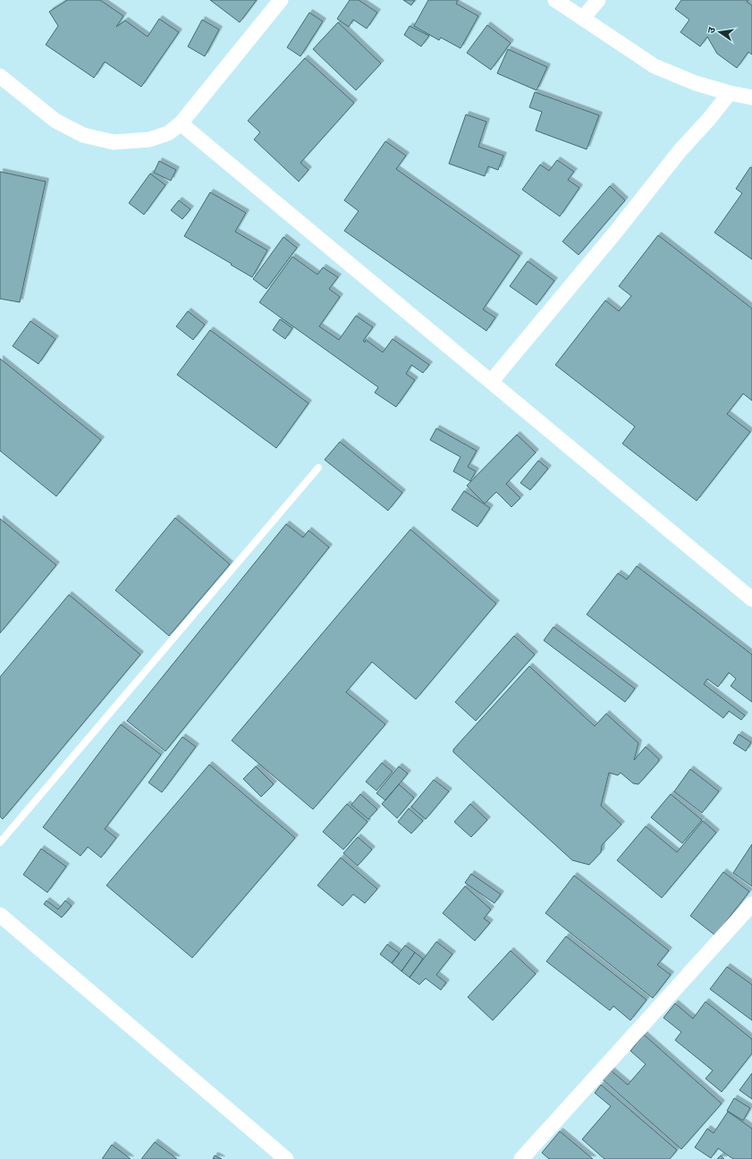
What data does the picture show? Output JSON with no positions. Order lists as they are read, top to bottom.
{
  "north": "left"
}
